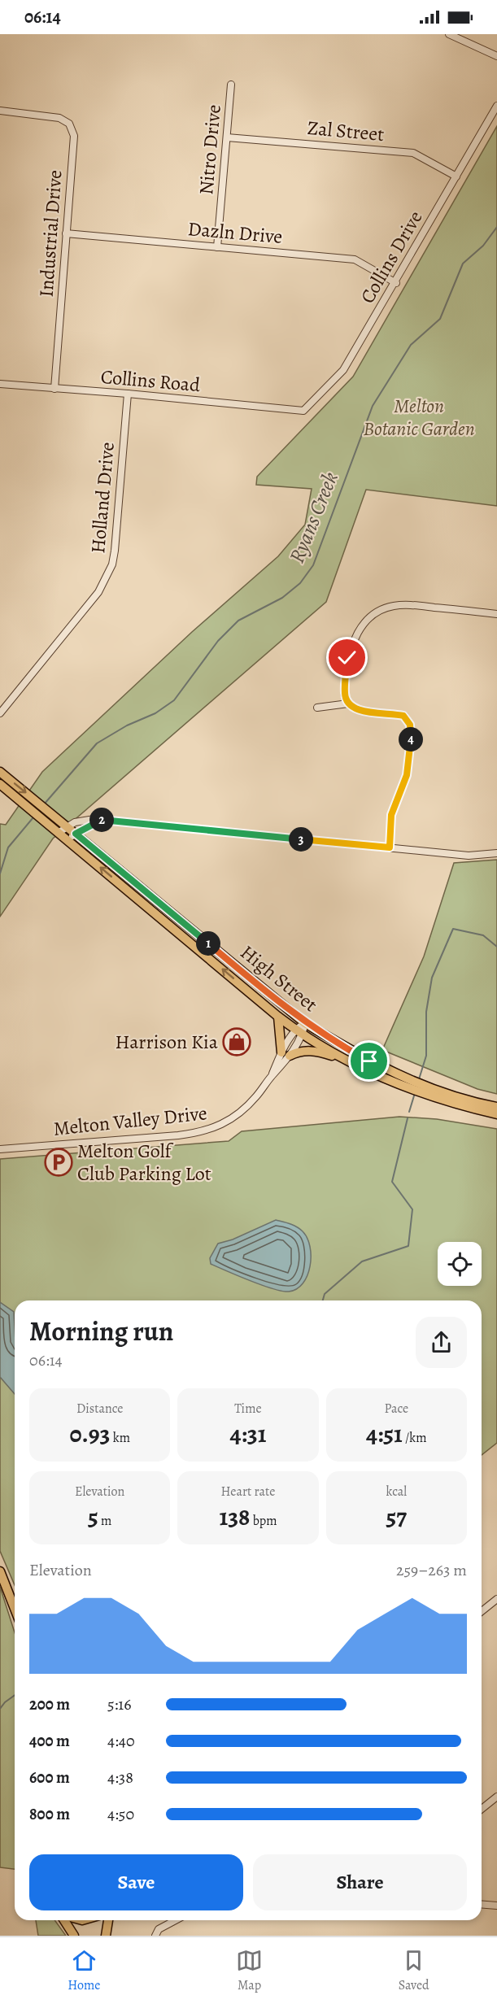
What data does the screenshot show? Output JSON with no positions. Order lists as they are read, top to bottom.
{
  "streets": {
    "main road": ["High Street"],
    "street": [
      "Zal Street",
      "Nitro Drive",
      "Dazln Drive",
      "Industrial Drive",
      "Collins Drive",
      "Collins Road",
      "Holland Drive",
      "Melton Valley Drive"
    ]
  },
  "crossings": [
    ["Zal Street", "Nitro Drive"],
    ["Zal Street", "Collins Drive"],
    ["Nitro Drive", "Dazln Drive"],
    ["Dazln Drive", "Industrial Drive"],
    ["Dazln Drive", "Collins Drive"],
    ["Industrial Drive", "Collins Road"],
    ["Collins Drive", "Collins Road"],
    ["Collins Road", "Holland Drive"],
    ["High Street", "Melton Valley Drive"]
  ],
  "water": ["Ryans Creek"],
  "parks": ["Melton Botanic Garden"],
  "places": {
    "shop": ["Harrison Kia"],
    "parking": ["Melton Golf Club Parking Lot"]
  },
  "page": {
    "status": "06:14",
    "pins": [
      "4",
      "2",
      "3",
      "1"
    ],
    "heading": ["Morning run", "06:14"],
    "stats": [
      ["Distance", "0.93 km"],
      ["Time", "4:31"],
      ["Pace", "4:51 /km"],
      ["Elevation", "5 m"],
      ["Heart rate", "138 bpm"],
      ["kcal", "57"]
    ],
    "chart": ["Elevation", "259–263 m"],
    "list": [
      {
        "name": "200 m",
        "note": "5:16"
      },
      {
        "name": "400 m",
        "note": "4:40"
      },
      {
        "name": "600 m",
        "note": "4:38"
      },
      {
        "name": "800 m",
        "note": "4:50"
      }
    ],
    "buttons": ["Save", "Share"],
    "tabs": ["Home", "Map", "Saved"]
  }
}
